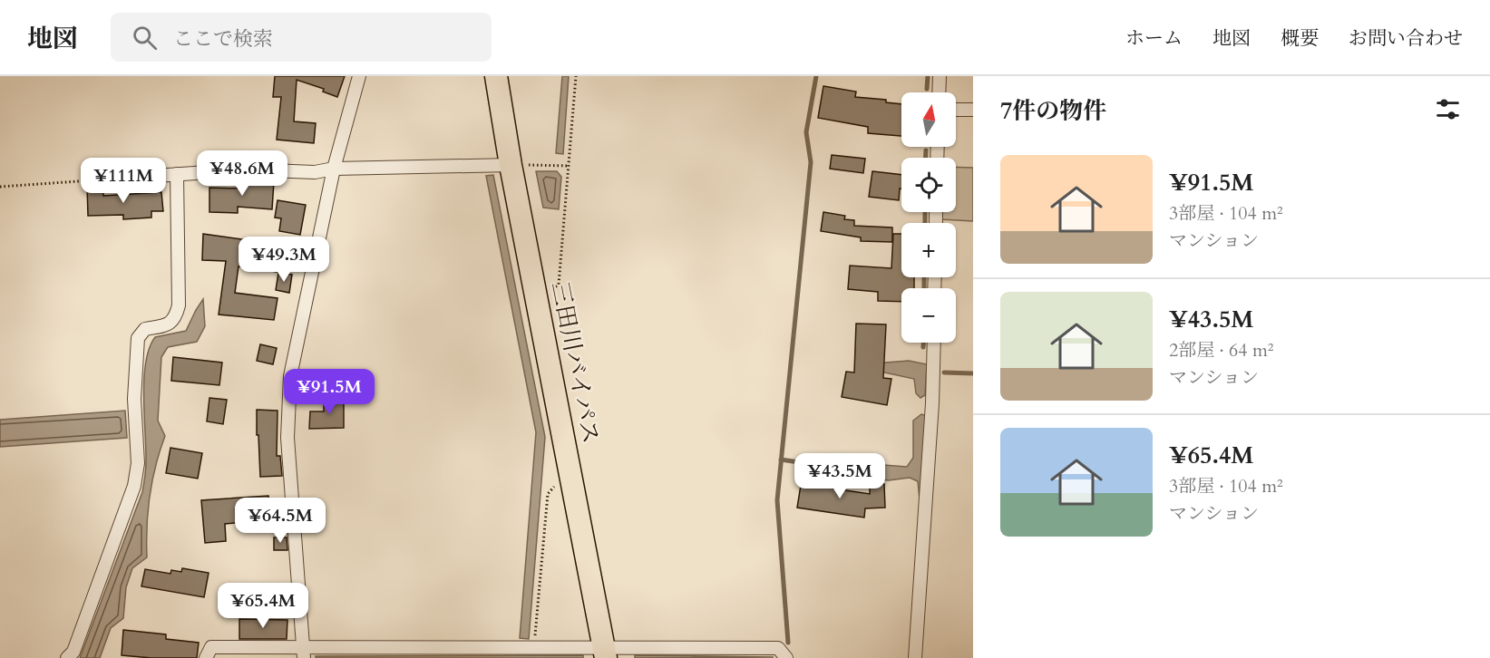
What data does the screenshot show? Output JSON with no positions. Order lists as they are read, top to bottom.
{
  "streets": {
    "highway": ["三田川バイパス"]
  },
  "north": "top",
  "page": {
    "header": "地図",
    "search": "ここで検索",
    "nav": [
      "ホーム",
      "地図",
      "概要",
      "お問い合わせ"
    ],
    "heading": "7件の物件",
    "map_buttons": ["+", "−"],
    "list": [
      {
        "name": "¥91.5M",
        "note": "3部屋 · 104 m² · マンション"
      },
      {
        "name": "¥43.5M",
        "note": "2部屋 · 64 m² · マンション"
      },
      {
        "name": "¥65.4M",
        "note": "3部屋 · 104 m² · マンション"
      }
    ],
    "price": [
      "¥48.6M",
      "¥111M",
      "¥49.3M",
      "¥91.5M",
      "¥43.5M",
      "¥64.5M",
      "¥65.4M"
    ]
  }
}
